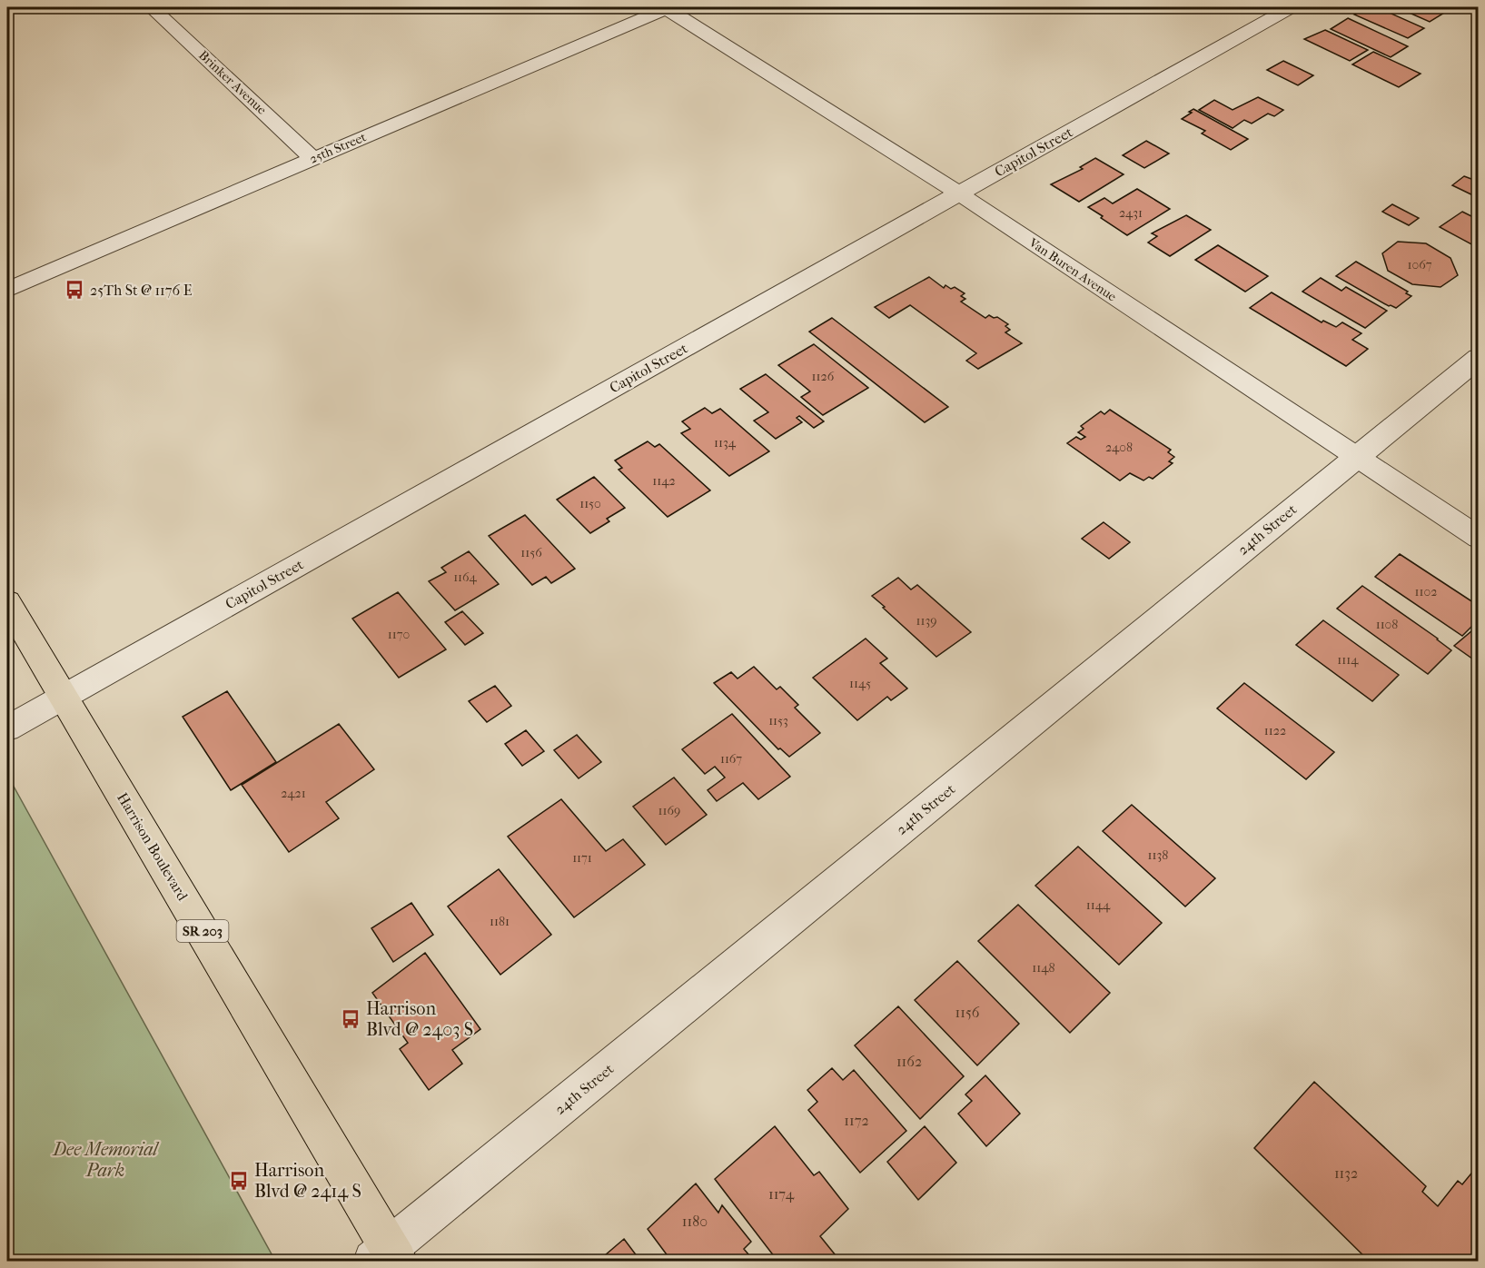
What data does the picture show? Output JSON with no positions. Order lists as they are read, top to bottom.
{
  "streets": {
    "main road": ["Harrison Boulevard", "SR 203"],
    "street": [
      "Brinker Avenue",
      "25th Street",
      "Capitol Street",
      "Van Buren Avenue",
      "24th Street"
    ]
  },
  "crossings": [
    ["Brinker Avenue", "25th Street"],
    ["25th Street", "Van Buren Avenue"],
    ["Capitol Street", "Van Buren Avenue"],
    ["Capitol Street", "Harrison Boulevard"],
    ["Van Buren Avenue", "24th Street"],
    ["24th Street", "Harrison Boulevard"]
  ],
  "parks": ["Dee Memorial Park"],
  "places": {
    "bus stop": ["25Th St @ 1176 E", "Harrison Blvd @ 2403 S", "Harrison Blvd @ 2414 S"]
  },
  "house_numbers": [
    "2431",
    "1067",
    "1126",
    "1134",
    "2408",
    "1142",
    "1150",
    "1156",
    "1164",
    "1102",
    "1139",
    "1108",
    "1170",
    "1114",
    "1145",
    "1153",
    "1122",
    "1167",
    "2421",
    "1169",
    "1138",
    "1171",
    "1144",
    "1181",
    "1148",
    "1156",
    "1162",
    "1172",
    "1132",
    "1174",
    "1180"
  ]
}
